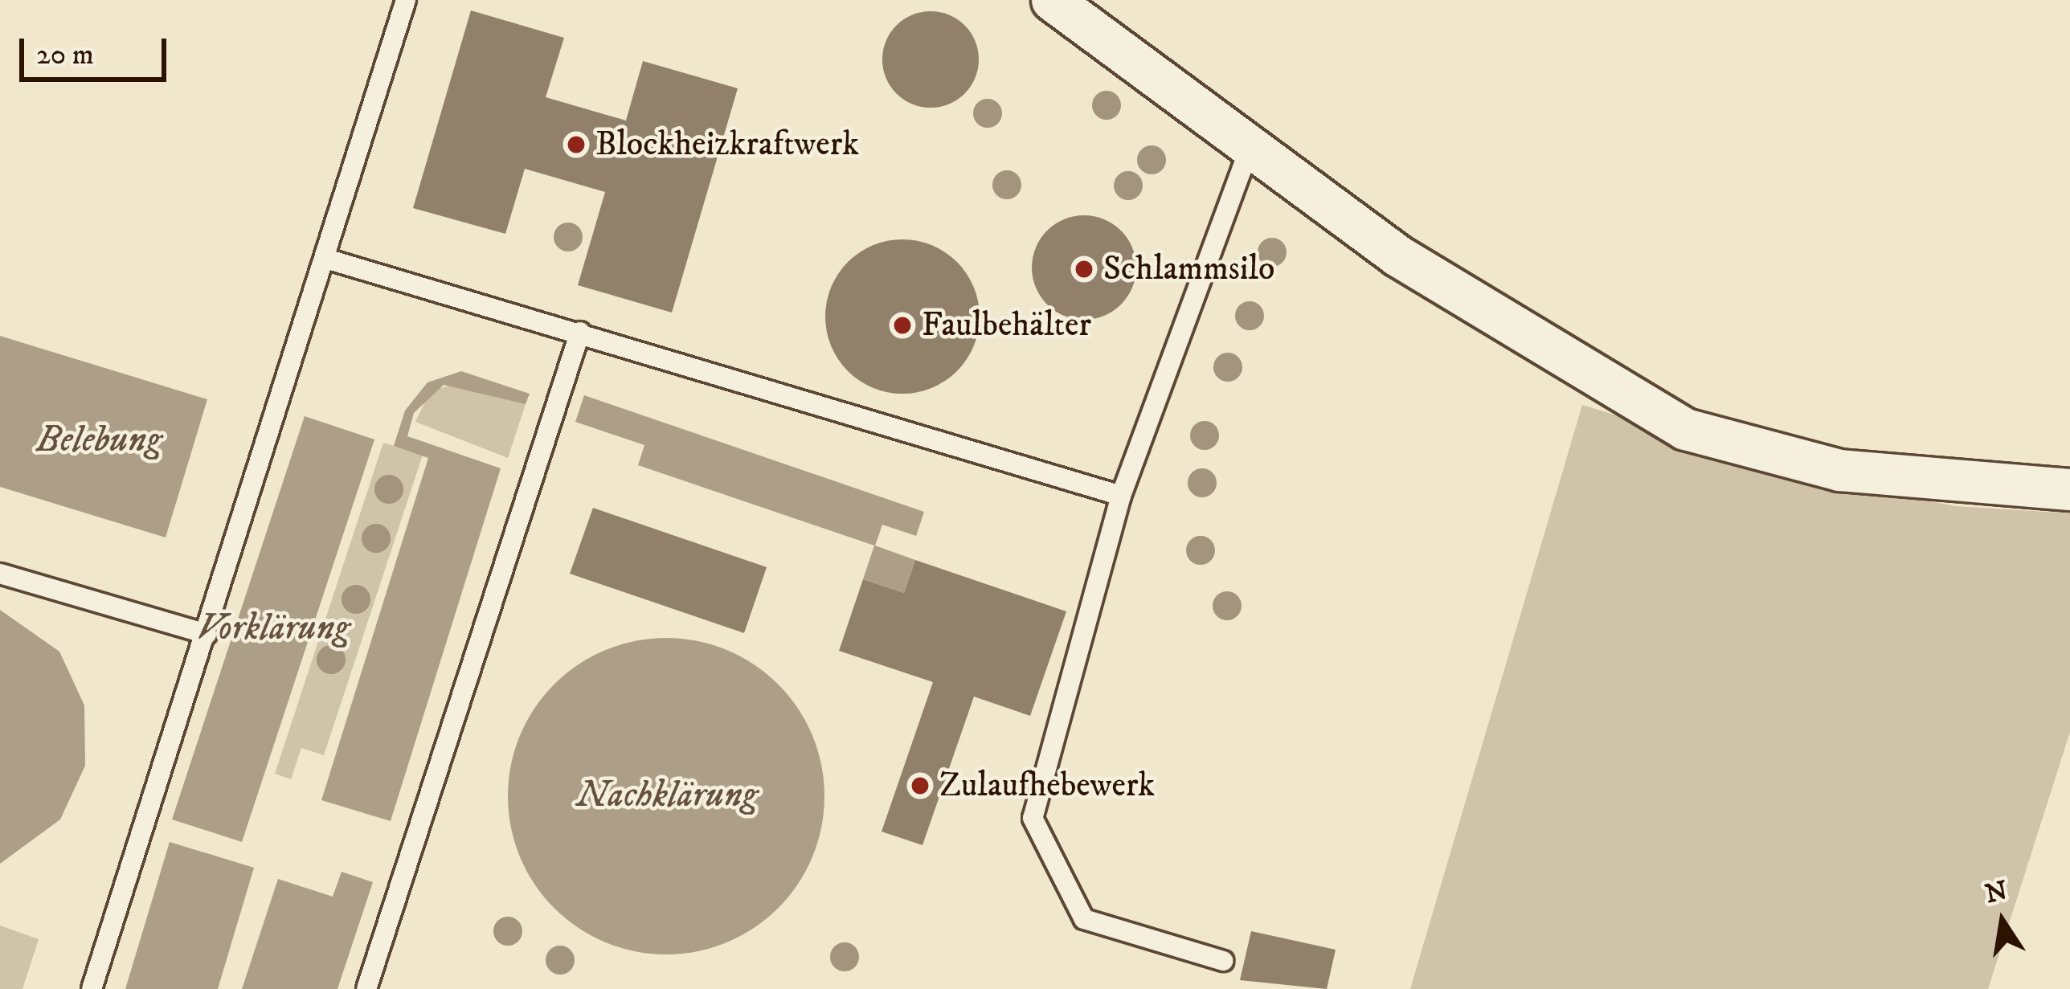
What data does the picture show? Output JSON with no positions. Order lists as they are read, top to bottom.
{
  "water": ["Belebung", "Vorklärung", "Nachklärung"],
  "places": [
    "Blockheizkraftwerk",
    "Schlammsilo",
    "Faulbehälter",
    "Zulaufhebewerk"
  ],
  "scale_bar": "20 m",
  "north": "top"
}
